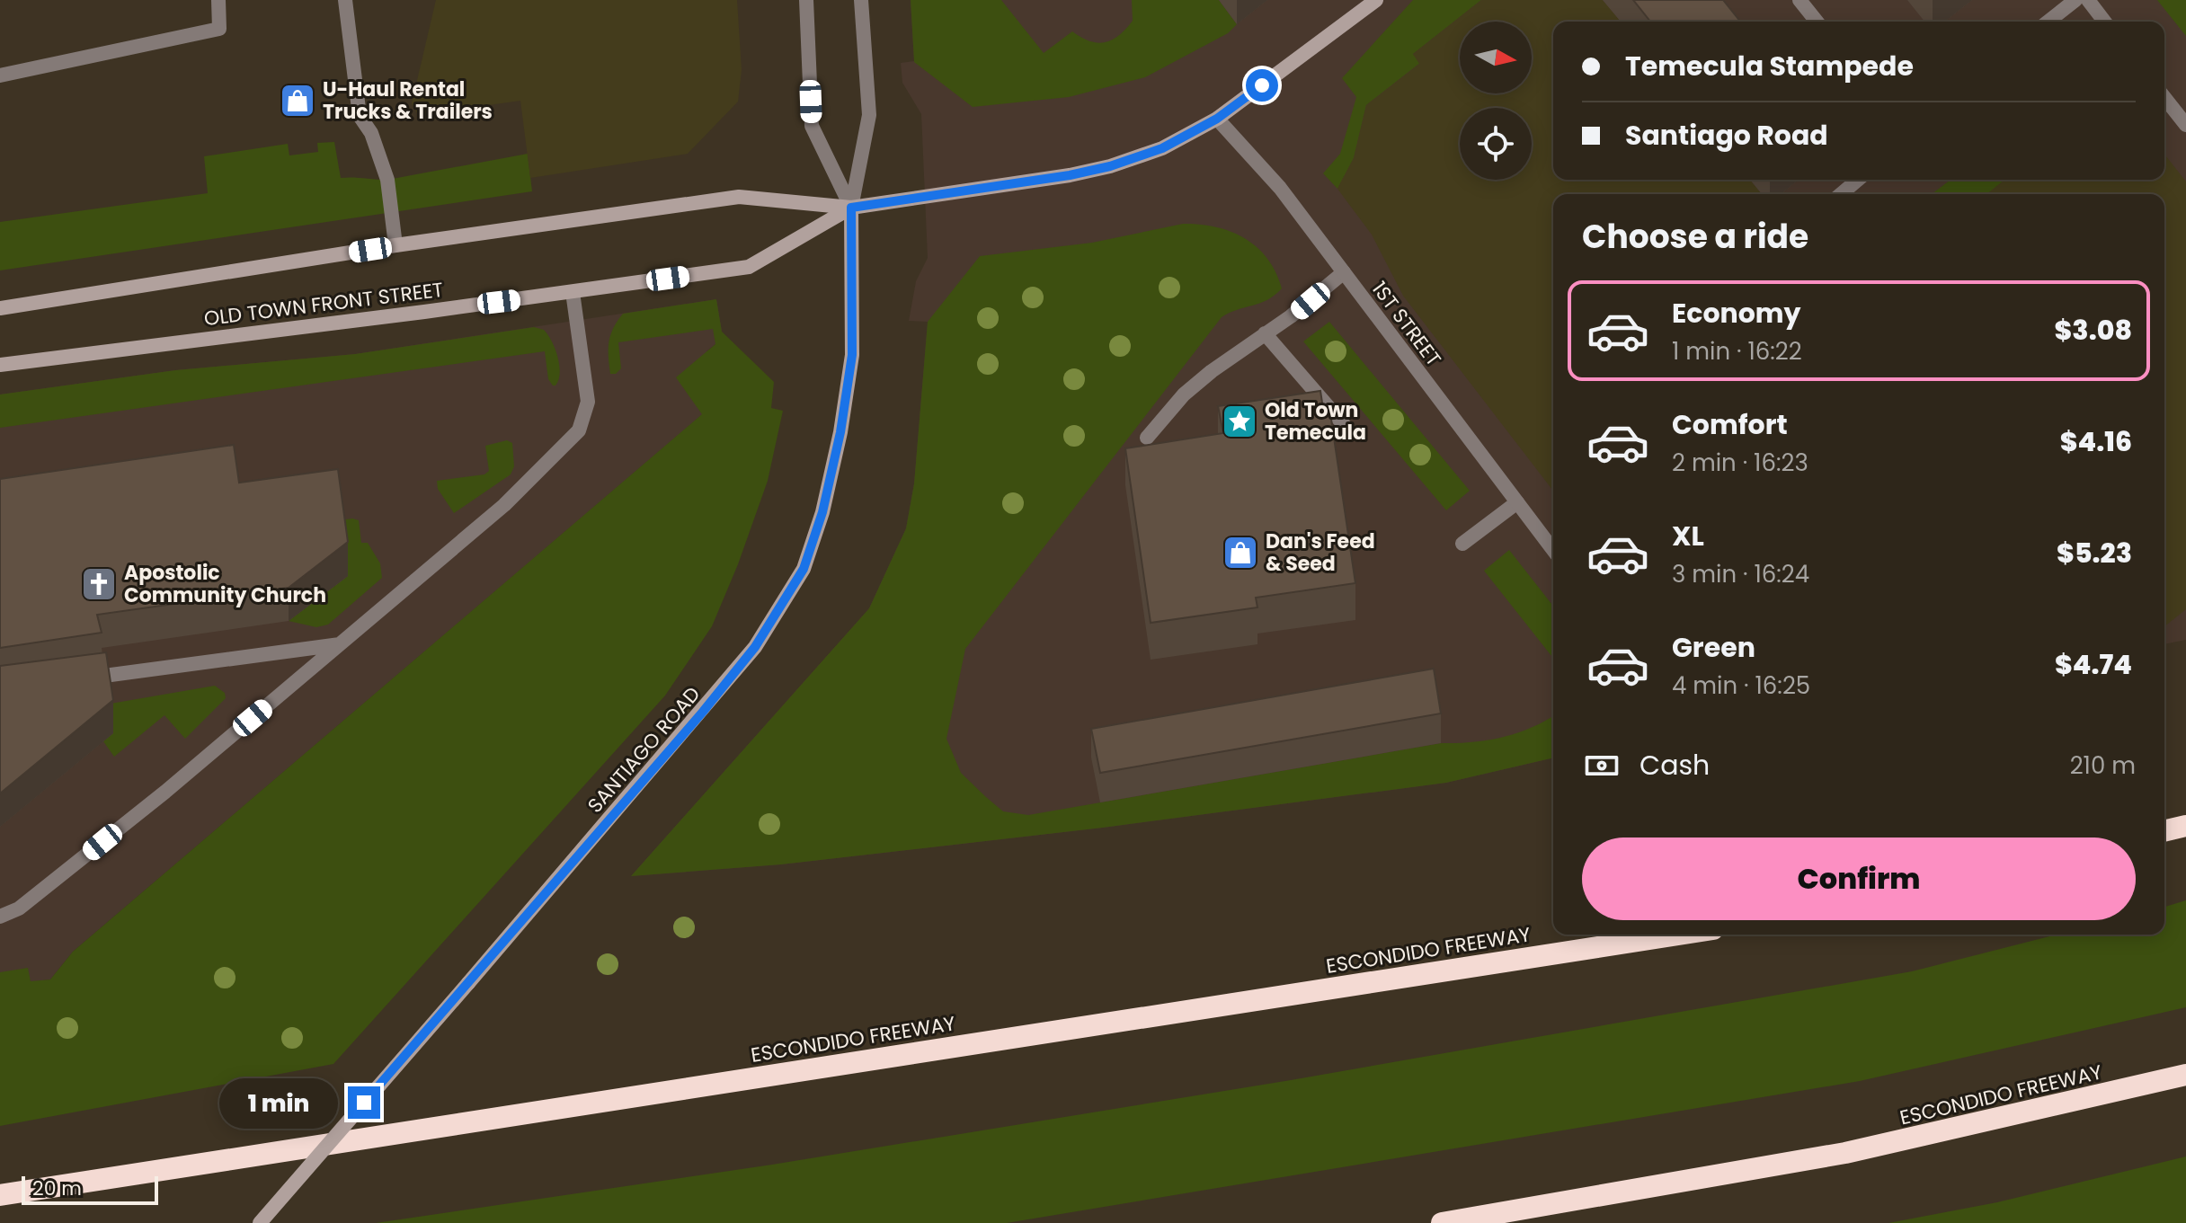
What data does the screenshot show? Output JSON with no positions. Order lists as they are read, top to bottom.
{
  "streets": {
    "highway": ["ESCONDIDO FREEWAY"],
    "main road": ["OLD TOWN FRONT STREET", "SANTIAGO ROAD"],
    "street": ["1ST STREET"]
  },
  "crossings": [
    ["OLD TOWN FRONT STREET", "1ST STREET"],
    ["OLD TOWN FRONT STREET", "SANTIAGO ROAD"]
  ],
  "places": {
    "shop": ["U-Haul Rental Trucks & Trailers", "Dan's Feed & Seed"],
    "place": ["Old Town Temecula"],
    "church": ["Apostolic Community Church"]
  },
  "scale_bar": "20 m",
  "north": "right",
  "page": {
    "banner": ["Temecula Stampede", "Santiago Road"],
    "heading": "Choose a ride",
    "list": [
      {
        "name": "Economy",
        "note": "1 min · 16:22",
        "value": "$3.08"
      },
      {
        "name": "Comfort",
        "note": "2 min · 16:23",
        "value": "$4.16"
      },
      {
        "name": "XL",
        "note": "3 min · 16:24",
        "value": "$5.23"
      },
      {
        "name": "Green",
        "note": "4 min · 16:25",
        "value": "$4.74"
      }
    ],
    "pay": ["Cash", "210 m"],
    "buttons": "Confirm",
    "bubble": "1 min",
    "scale": "20 m"
  }
}
